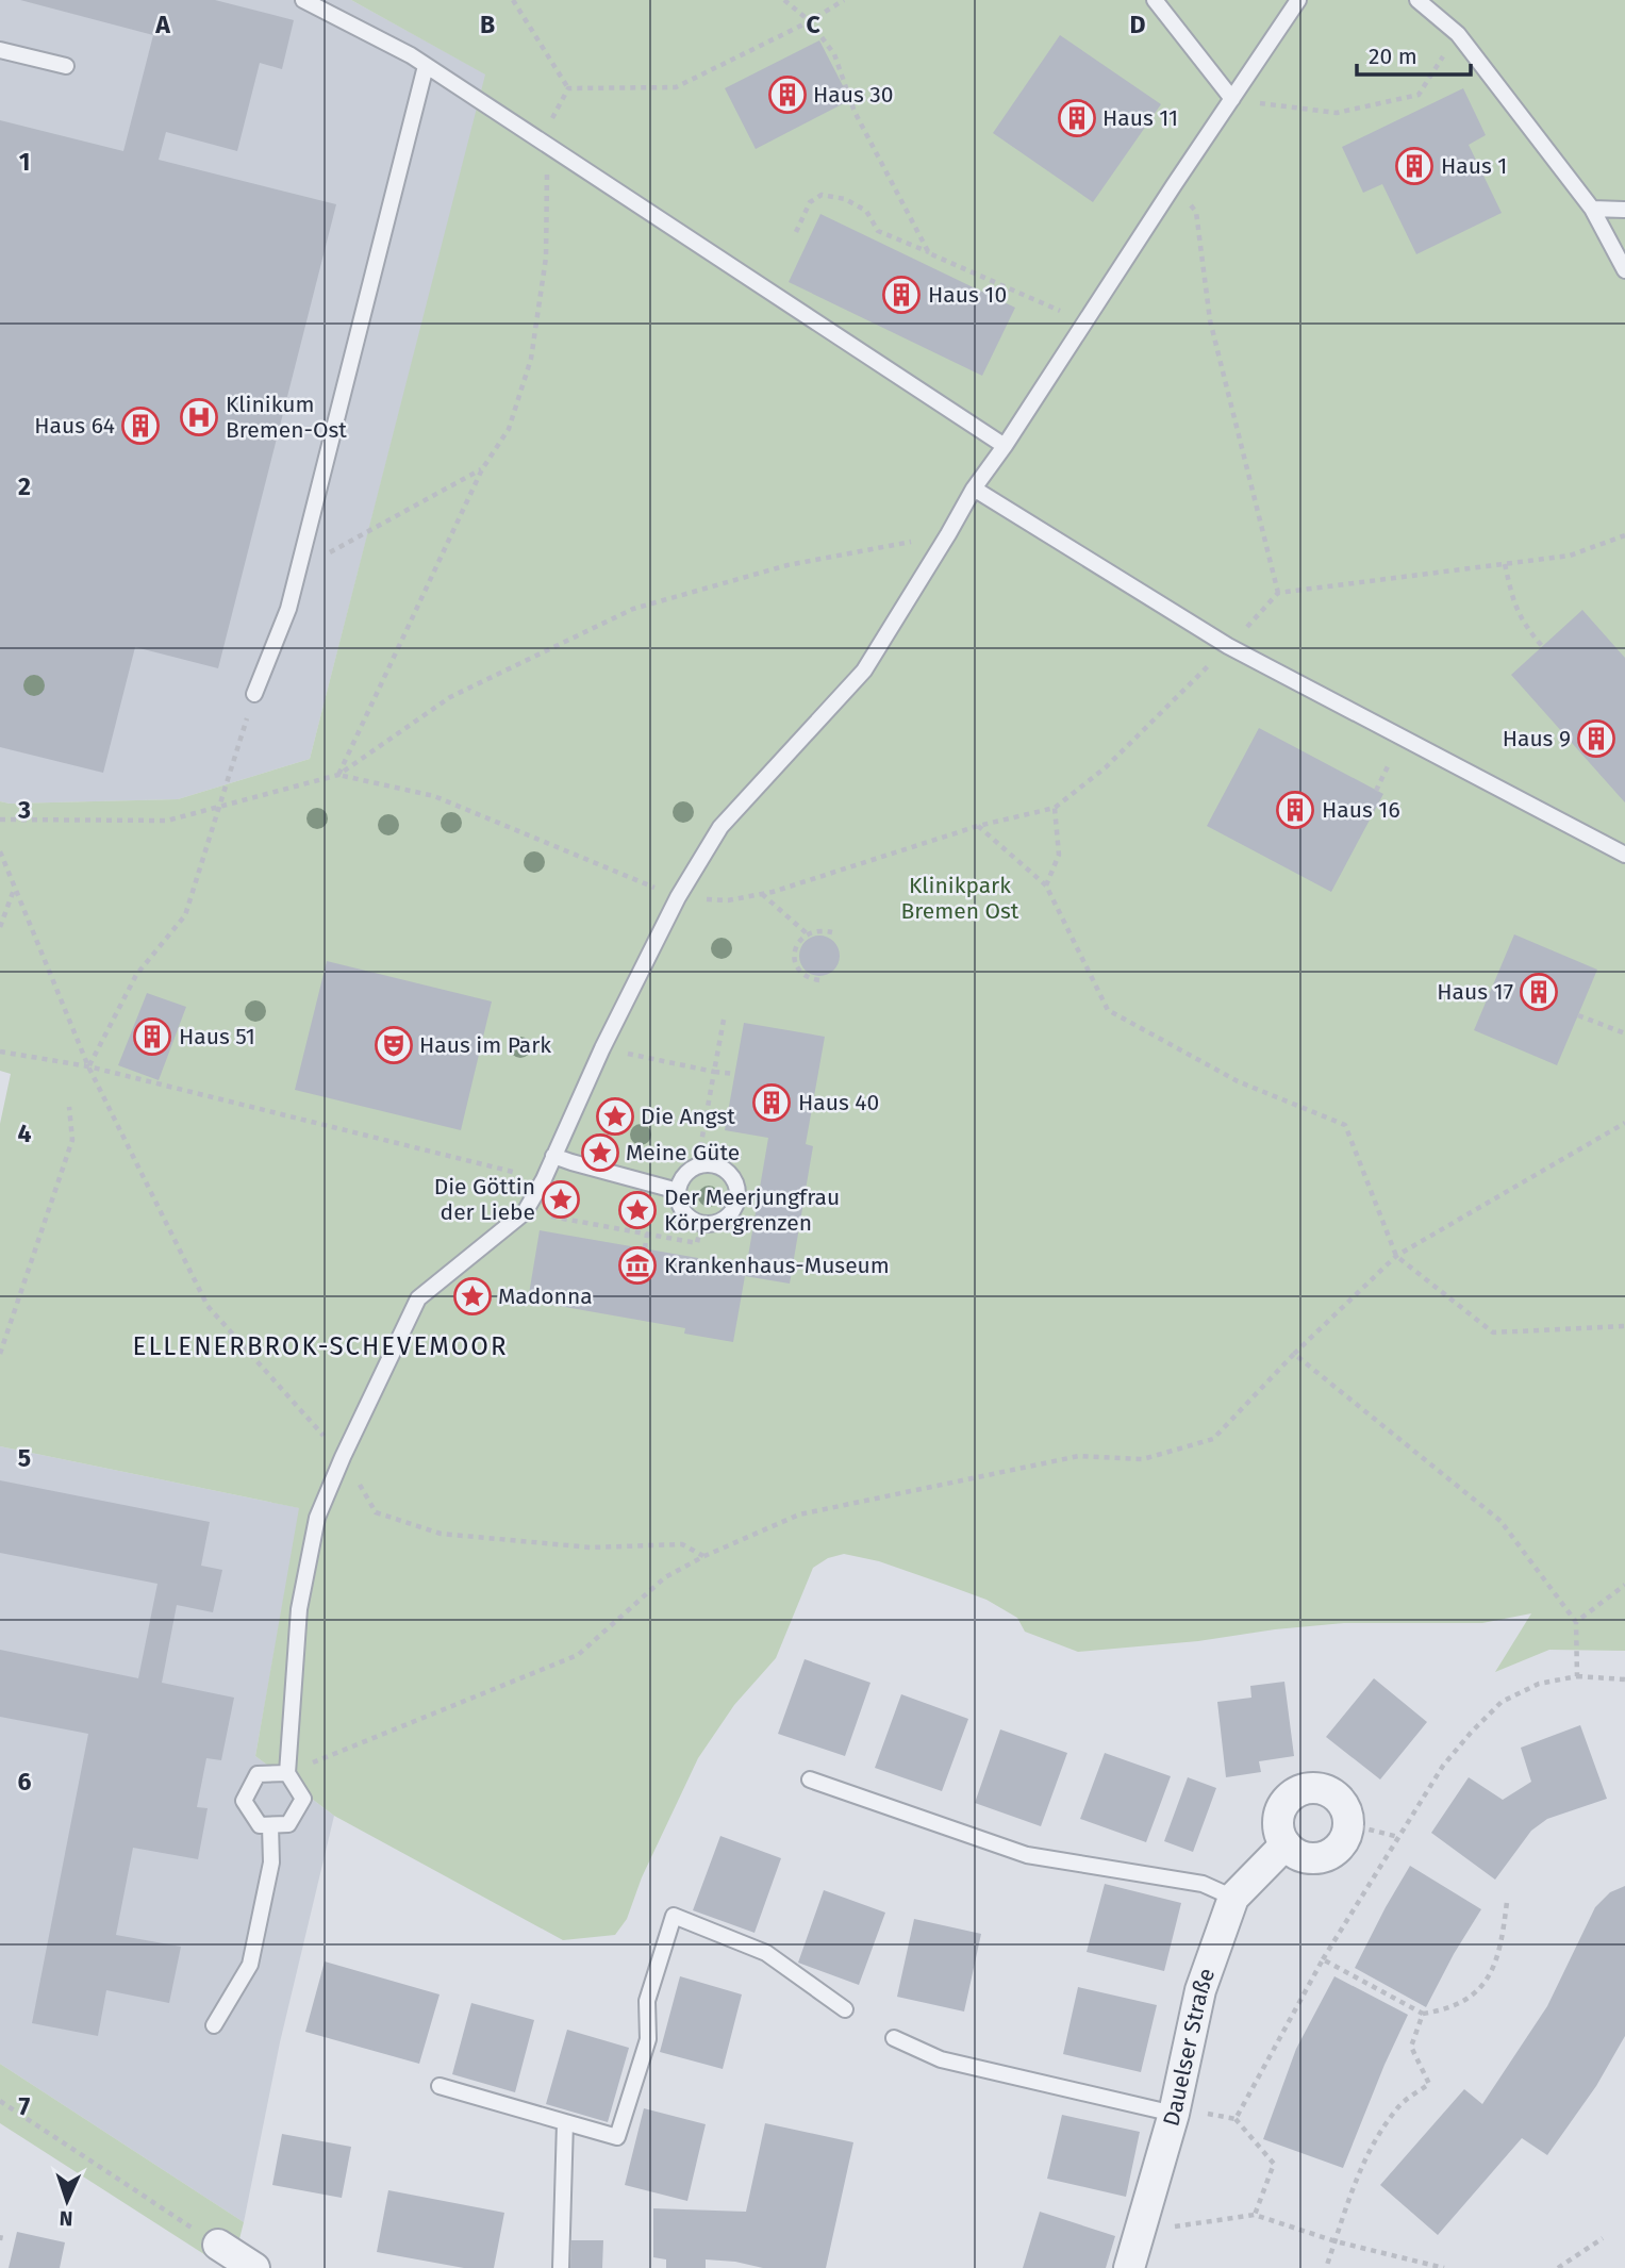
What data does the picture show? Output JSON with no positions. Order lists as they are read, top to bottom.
{
  "streets": {
    "street": ["Dauelser Straße"]
  },
  "districts": ["ELLENERBROK-SCHEVEMOOR"],
  "parks": ["Klinikpark Bremen Ost"],
  "places": {
    "building": [
      "Haus 30",
      "Haus 11",
      "Haus 1",
      "Haus 10",
      "Haus 64",
      "Haus 9",
      "Haus 16",
      "Haus 17",
      "Haus 51",
      "Haus 40"
    ],
    "hospital": ["Klinikum Bremen-Ost"],
    "theatre": ["Haus im Park"],
    "place": [
      "Die Angst",
      "Meine Güte",
      "Die Göttin der Liebe",
      "Der Meerjungfrau Körpergrenzen",
      "Madonna"
    ],
    "museum": ["Krankenhaus-Museum"]
  },
  "scale_bar": "20 m",
  "north": "bottom",
  "grid": {
    "columns": [
      "A",
      "B",
      "C",
      "D"
    ],
    "rows": [
      "1",
      "2",
      "3",
      "4",
      "5",
      "6",
      "7"
    ]
  }
}
